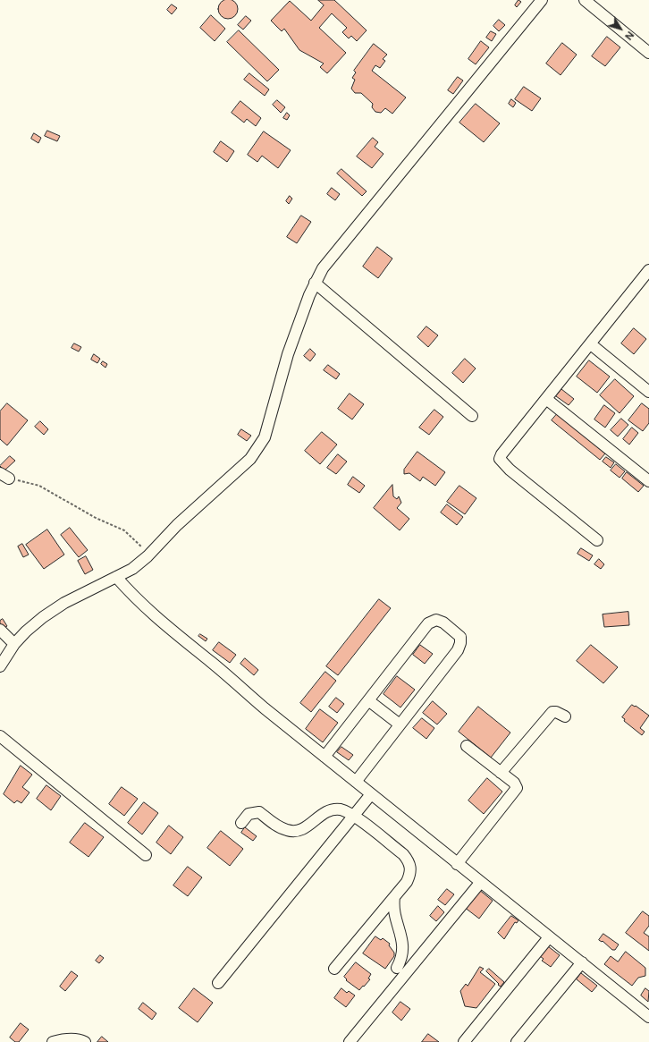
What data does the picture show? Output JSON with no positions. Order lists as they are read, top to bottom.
{
  "north": "bottom right"
}
